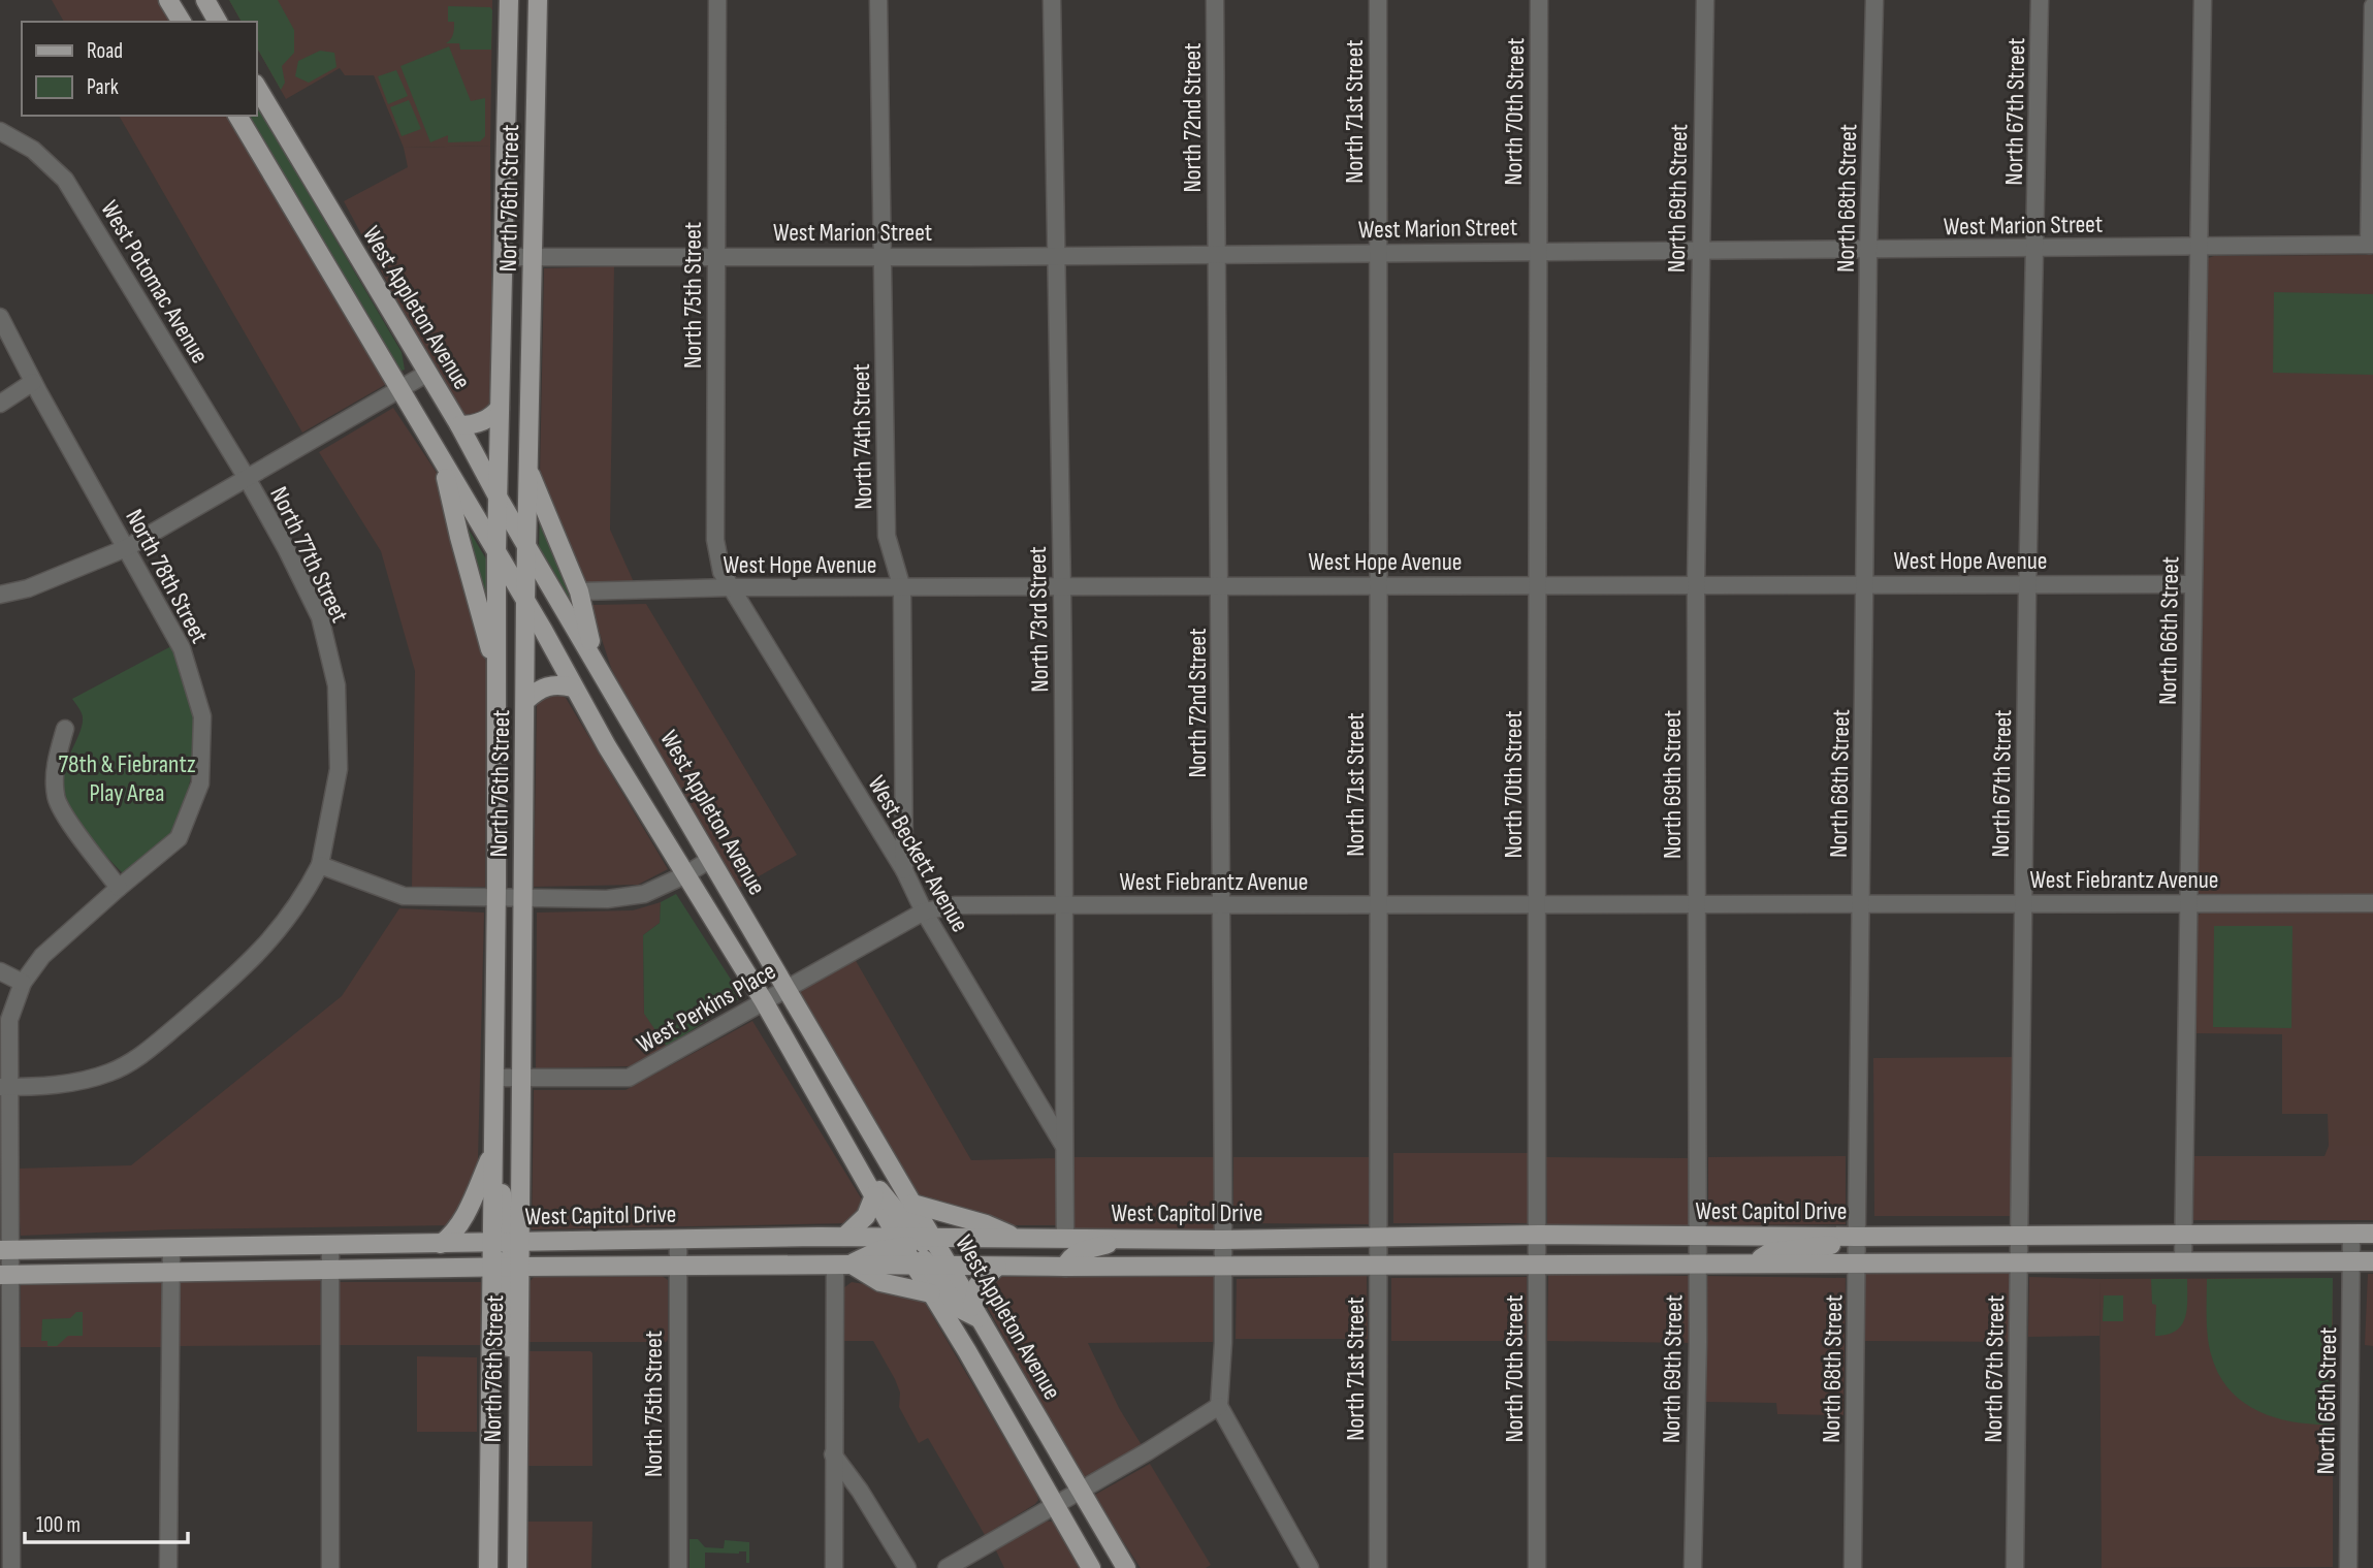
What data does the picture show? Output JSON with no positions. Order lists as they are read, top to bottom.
{
  "streets": {
    "main road": ["North 76th Street", "West Appleton Avenue", "West Capitol Drive"],
    "street": [
      "North 71st Street",
      "North 70th Street",
      "North 67th Street",
      "North 72nd Street",
      "North 69th Street",
      "North 68th Street",
      "West Marion Street",
      "West Potomac Avenue",
      "North 75th Street",
      "North 74th Street",
      "North 77th Street",
      "West Hope Avenue",
      "North 78th Street",
      "North 73rd Street",
      "North 66th Street",
      "West Beckett Avenue",
      "West Fiebrantz Avenue",
      "West Perkins Place",
      "North 65th Street"
    ]
  },
  "crossings": [
    ["North 71st Street", "West Marion Street"],
    ["North 71st Street", "West Hope Avenue"],
    ["North 71st Street", "West Fiebrantz Avenue"],
    ["North 71st Street", "West Capitol Drive"],
    ["North 70th Street", "West Marion Street"],
    ["North 70th Street", "West Hope Avenue"],
    ["North 70th Street", "West Fiebrantz Avenue"],
    ["North 70th Street", "West Capitol Drive"],
    ["North 67th Street", "West Marion Street"],
    ["North 67th Street", "West Hope Avenue"],
    ["North 67th Street", "West Fiebrantz Avenue"],
    ["North 67th Street", "West Capitol Drive"],
    ["North 72nd Street", "West Marion Street"],
    ["North 72nd Street", "West Hope Avenue"],
    ["North 72nd Street", "West Fiebrantz Avenue"],
    ["North 72nd Street", "West Capitol Drive"],
    ["North 76th Street", "West Marion Street"],
    ["North 76th Street", "West Appleton Avenue"],
    ["North 76th Street", "West Perkins Place"],
    ["North 76th Street", "West Capitol Drive"],
    ["North 69th Street", "West Marion Street"],
    ["North 69th Street", "West Hope Avenue"],
    ["North 69th Street", "West Fiebrantz Avenue"],
    ["North 69th Street", "West Capitol Drive"],
    ["North 68th Street", "West Marion Street"],
    ["North 68th Street", "West Hope Avenue"],
    ["North 68th Street", "West Fiebrantz Avenue"],
    ["North 68th Street", "West Capitol Drive"],
    ["West Marion Street", "North 75th Street"],
    ["West Marion Street", "North 74th Street"],
    ["West Marion Street", "North 73rd Street"],
    ["West Marion Street", "North 66th Street"],
    ["West Potomac Avenue", "North 77th Street"],
    ["North 75th Street", "West Hope Avenue"],
    ["North 75th Street", "West Beckett Avenue"],
    ["North 75th Street", "West Capitol Drive"],
    ["West Appleton Avenue", "West Perkins Place"],
    ["West Appleton Avenue", "West Capitol Drive"],
    ["North 74th Street", "West Hope Avenue"],
    ["North 74th Street", "West Beckett Avenue"],
    ["West Hope Avenue", "North 73rd Street"],
    ["West Hope Avenue", "North 66th Street"],
    ["West Hope Avenue", "West Beckett Avenue"],
    ["North 78th Street", "West Capitol Drive"],
    ["North 73rd Street", "West Beckett Avenue"],
    ["North 73rd Street", "West Fiebrantz Avenue"],
    ["North 73rd Street", "West Capitol Drive"],
    ["North 66th Street", "West Fiebrantz Avenue"],
    ["North 66th Street", "West Capitol Drive"],
    ["West Beckett Avenue", "West Fiebrantz Avenue"],
    ["West Beckett Avenue", "West Perkins Place"],
    ["West Fiebrantz Avenue", "West Perkins Place"],
    ["West Capitol Drive", "North 65th Street"]
  ],
  "parks": ["78th & Fiebrantz Play Area"],
  "legend": ["Road", "Park"],
  "scale_bar": "100 m"
}
